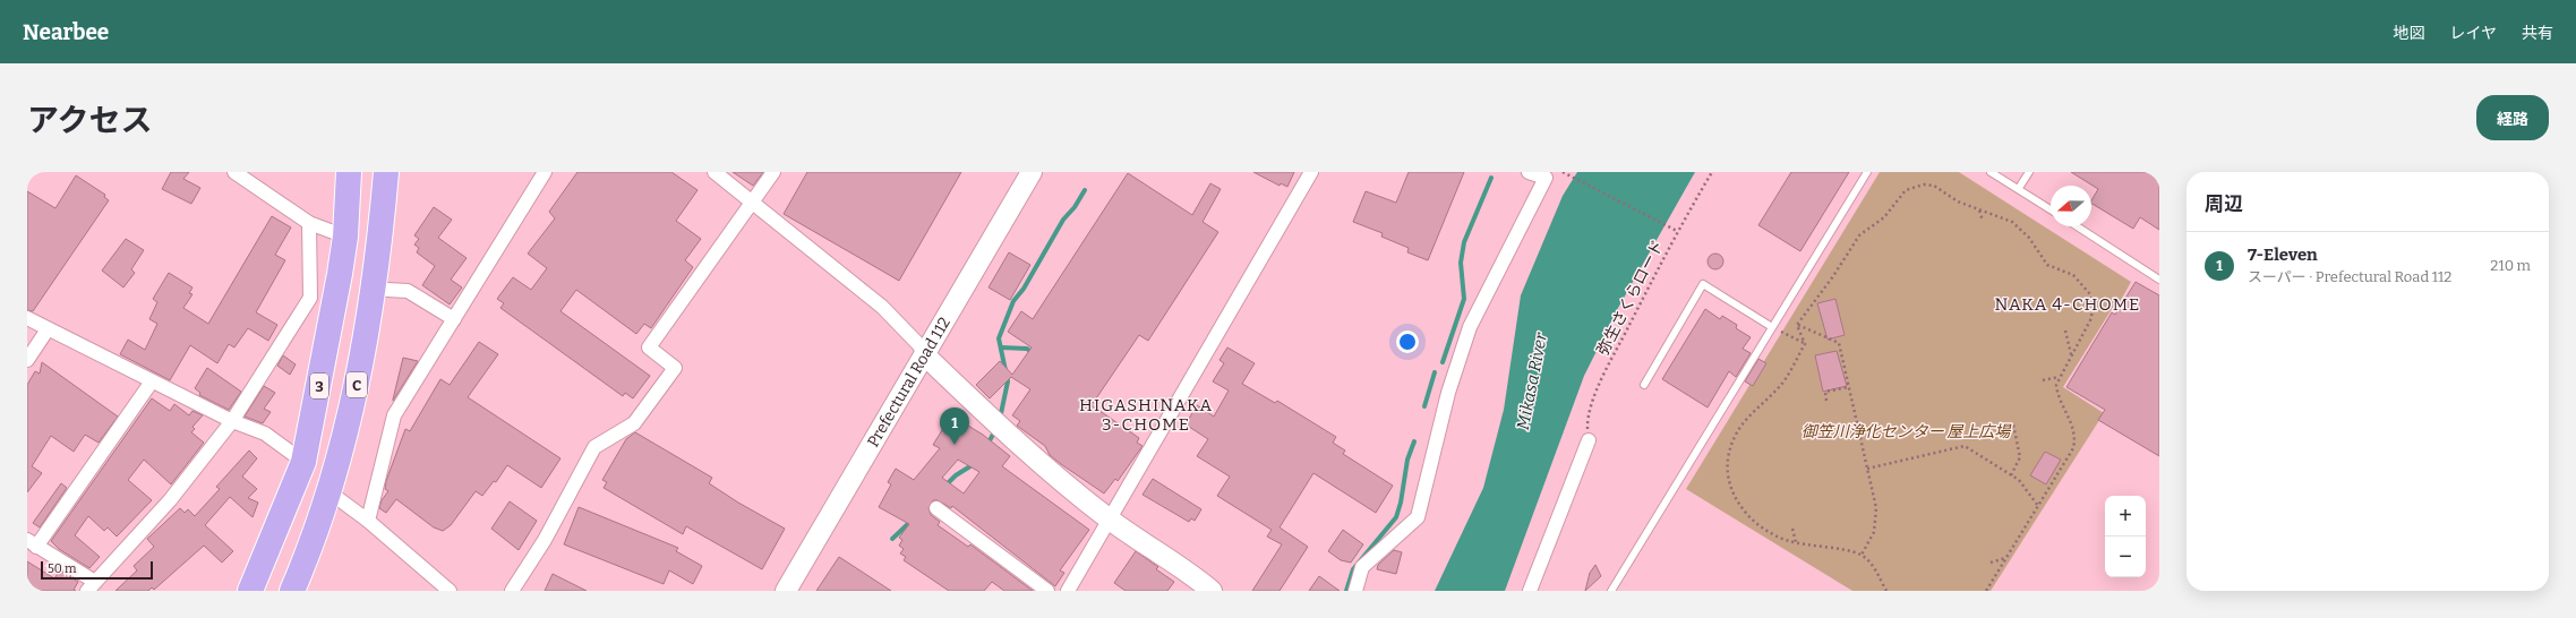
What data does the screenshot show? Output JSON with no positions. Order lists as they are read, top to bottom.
{
  "streets": {
    "highway": ["C", "3"],
    "main road": ["Prefectural Road 112"],
    "path": ["弥生さくらロード"]
  },
  "districts": ["NAKA 4-CHOME", "HIGASHINAKA 3-CHOME"],
  "water": ["Mikasa River"],
  "parks": ["御笠川浄化センター 屋上広場"],
  "scale_bar": "50 m",
  "north": "left",
  "page": {
    "header": "Nearbee",
    "nav": ["地図", "レイヤ", "共有"],
    "title": "アクセス",
    "buttons": "経路",
    "heading": "周辺",
    "list": [
      {
        "mark": "1",
        "name": "7-Eleven",
        "note": "スーパー · Prefectural Road 112",
        "value": "210 m"
      }
    ],
    "pins": "1",
    "map_buttons": ["+", "−"],
    "scale": "50 m"
  }
}
